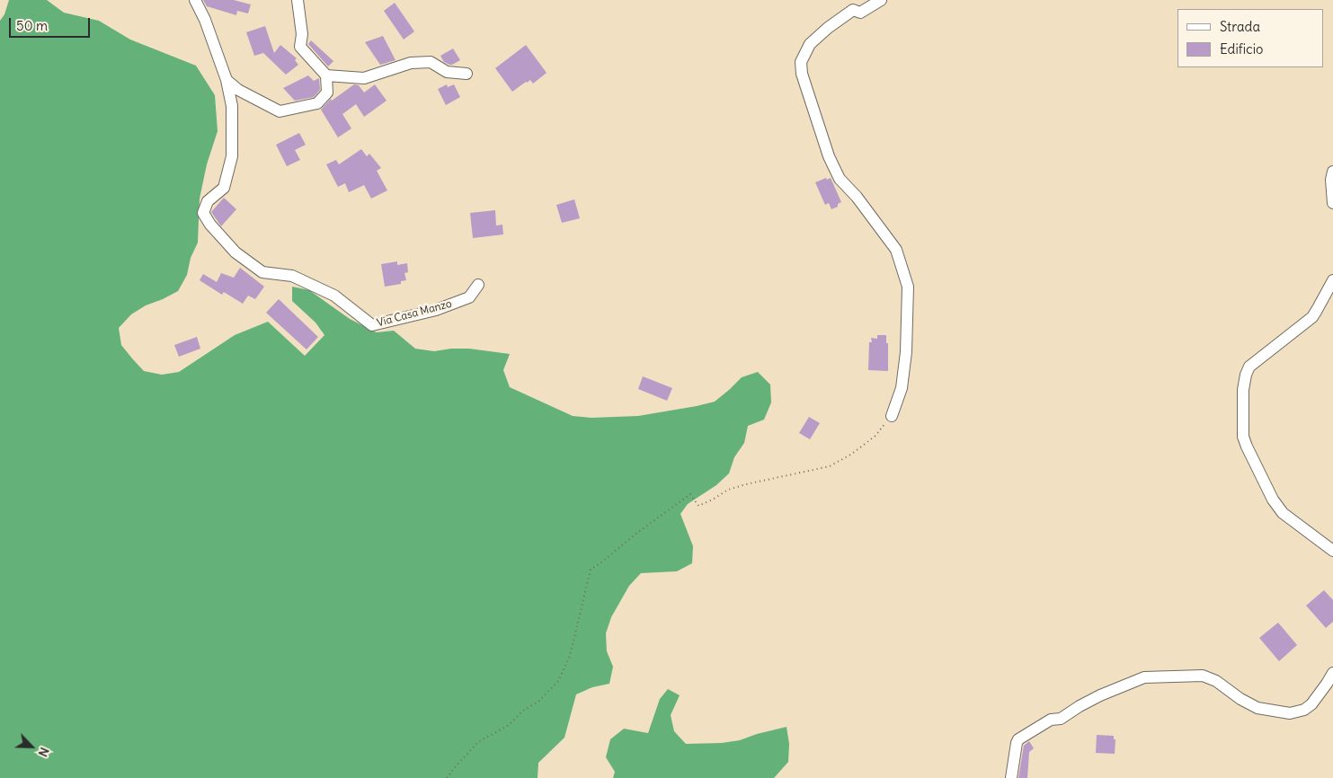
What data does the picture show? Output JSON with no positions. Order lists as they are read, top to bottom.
{
  "streets": {
    "street": ["Via Casa Manzo"]
  },
  "legend": ["Strada", "Edificio"],
  "scale_bar": "50 m",
  "north": "bottom right"
}
